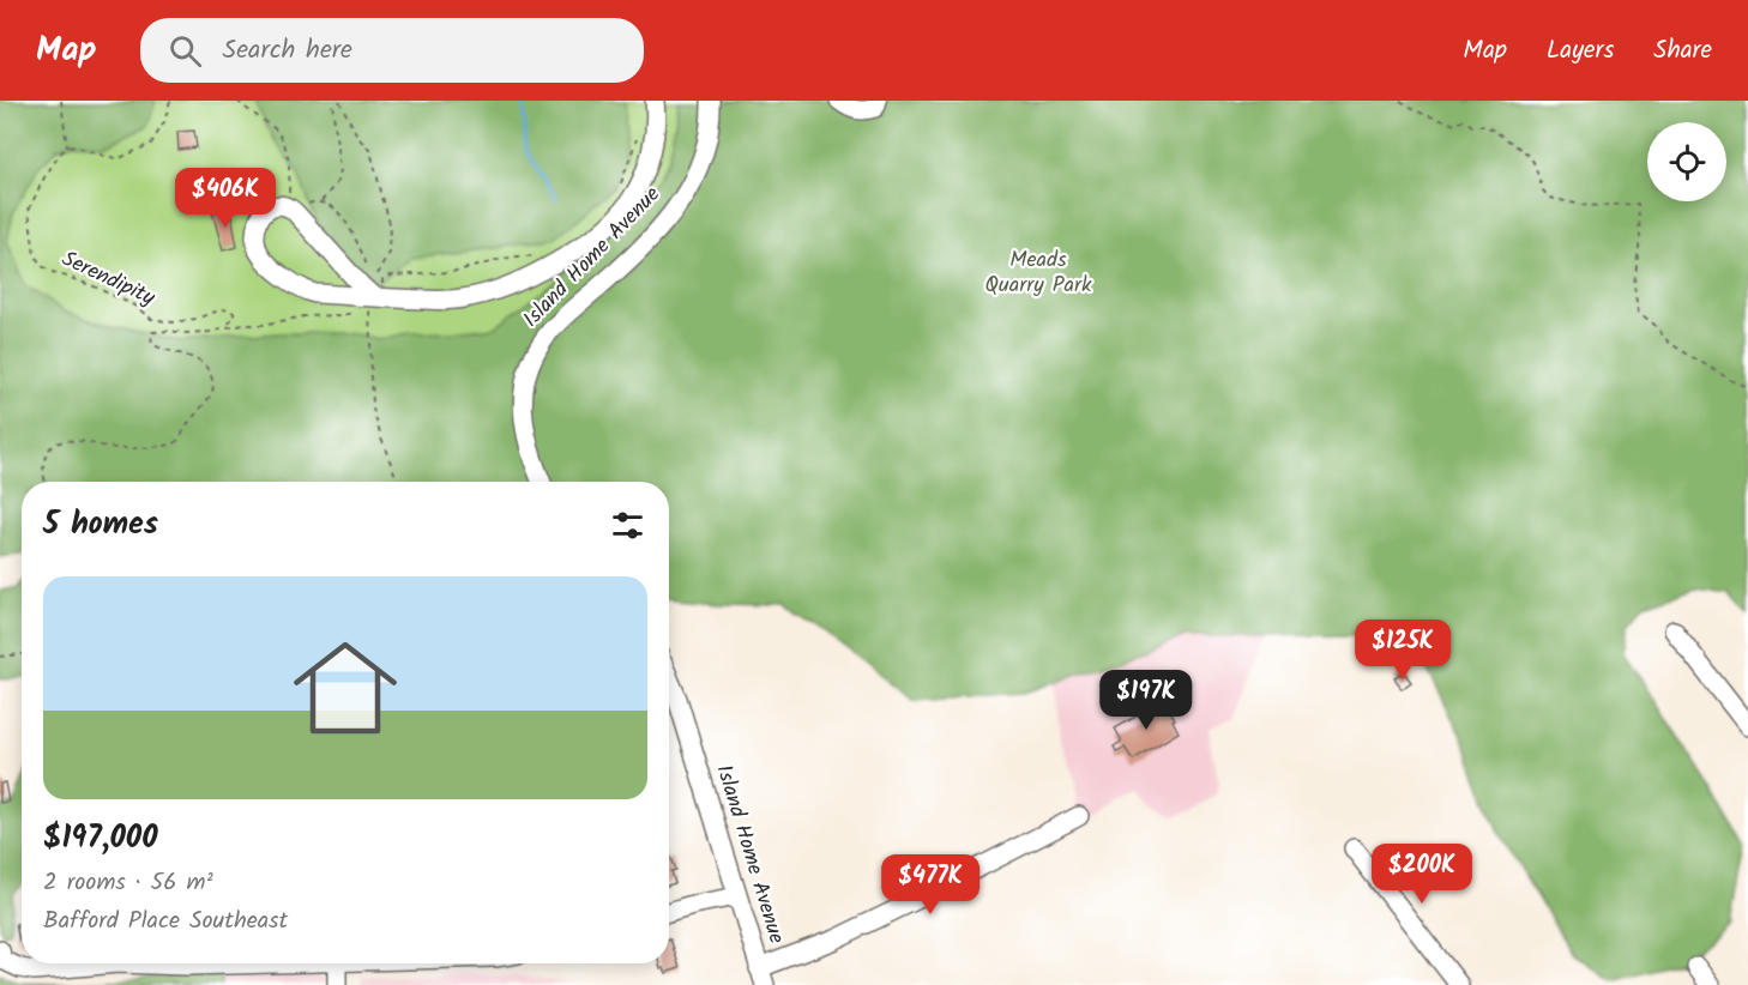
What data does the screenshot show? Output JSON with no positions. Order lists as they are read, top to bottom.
{
  "streets": {
    "street": ["Island Home Avenue"],
    "path": ["Serendipity"]
  },
  "parks": ["Meads Quarry Park"],
  "page": {
    "header": "Map",
    "search": "Search here",
    "nav": ["Map", "Layers", "Share"],
    "price": [
      "$406K",
      "$125K",
      "$197K",
      "$200K",
      "$477K"
    ],
    "heading": "5 homes",
    "list": [
      {
        "name": "$197,000",
        "note": "2 rooms · 56 m² · Bafford Place Southeast"
      }
    ]
  }
}
